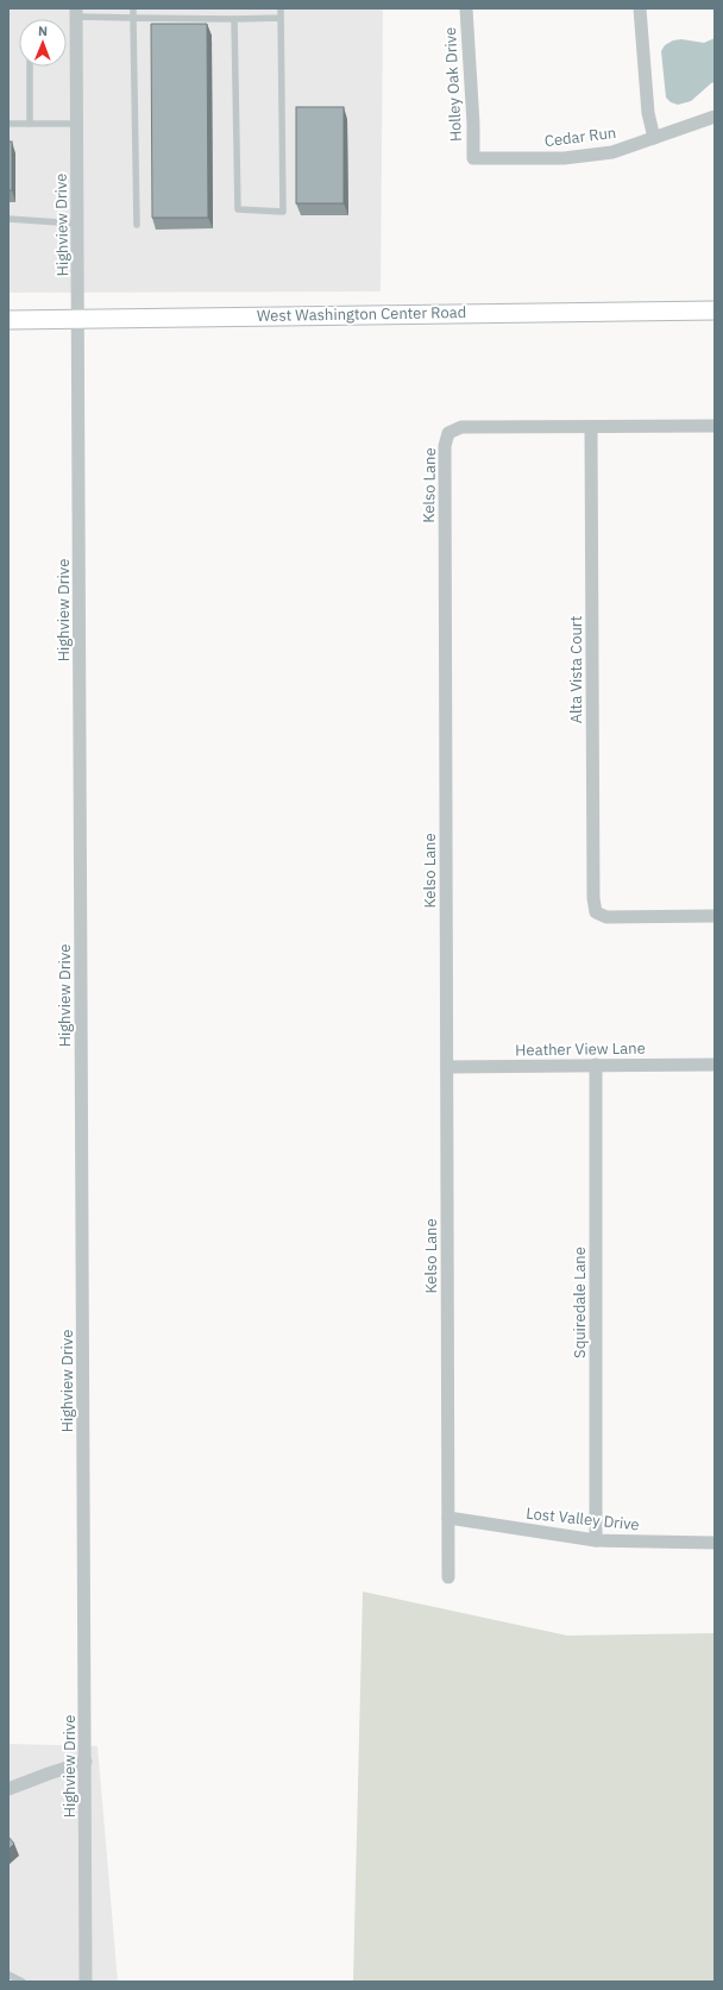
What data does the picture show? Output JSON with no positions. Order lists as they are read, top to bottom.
{
  "streets": {
    "main road": ["West Washington Center Road"],
    "street": [
      "Holley Oak Drive",
      "Cedar Run",
      "Highview Drive",
      "Kelso Lane",
      "Alta Vista Court",
      "Heather View Lane",
      "Squiredale Lane",
      "Lost Valley Drive"
    ]
  },
  "crossings": [
    ["Holley Oak Drive", "Cedar Run"],
    ["Highview Drive", "West Washington Center Road"],
    ["Kelso Lane", "Alta Vista Court"],
    ["Kelso Lane", "Heather View Lane"],
    ["Kelso Lane", "Lost Valley Drive"],
    ["Heather View Lane", "Squiredale Lane"],
    ["Squiredale Lane", "Lost Valley Drive"]
  ],
  "north": "top"
}
